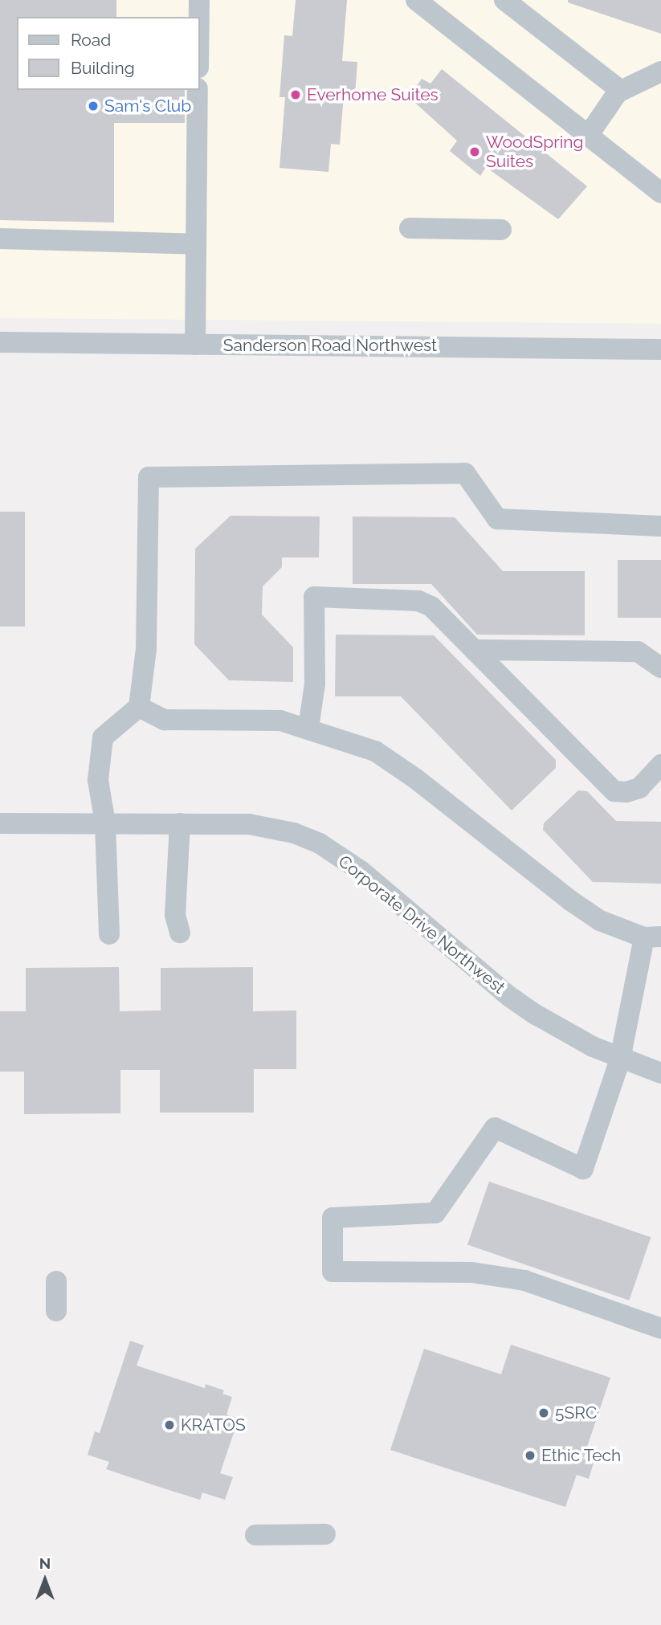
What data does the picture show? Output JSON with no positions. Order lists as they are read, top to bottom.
{
  "streets": {
    "street": ["Sanderson Road Northwest", "Corporate Drive Northwest"]
  },
  "places": [
    "Everhome Suites",
    "Sam's Club",
    "WoodSpring Suites",
    "5SRC",
    "KRATOS",
    "Ethic Tech"
  ],
  "legend": ["Road", "Building"],
  "north": "top"
}
